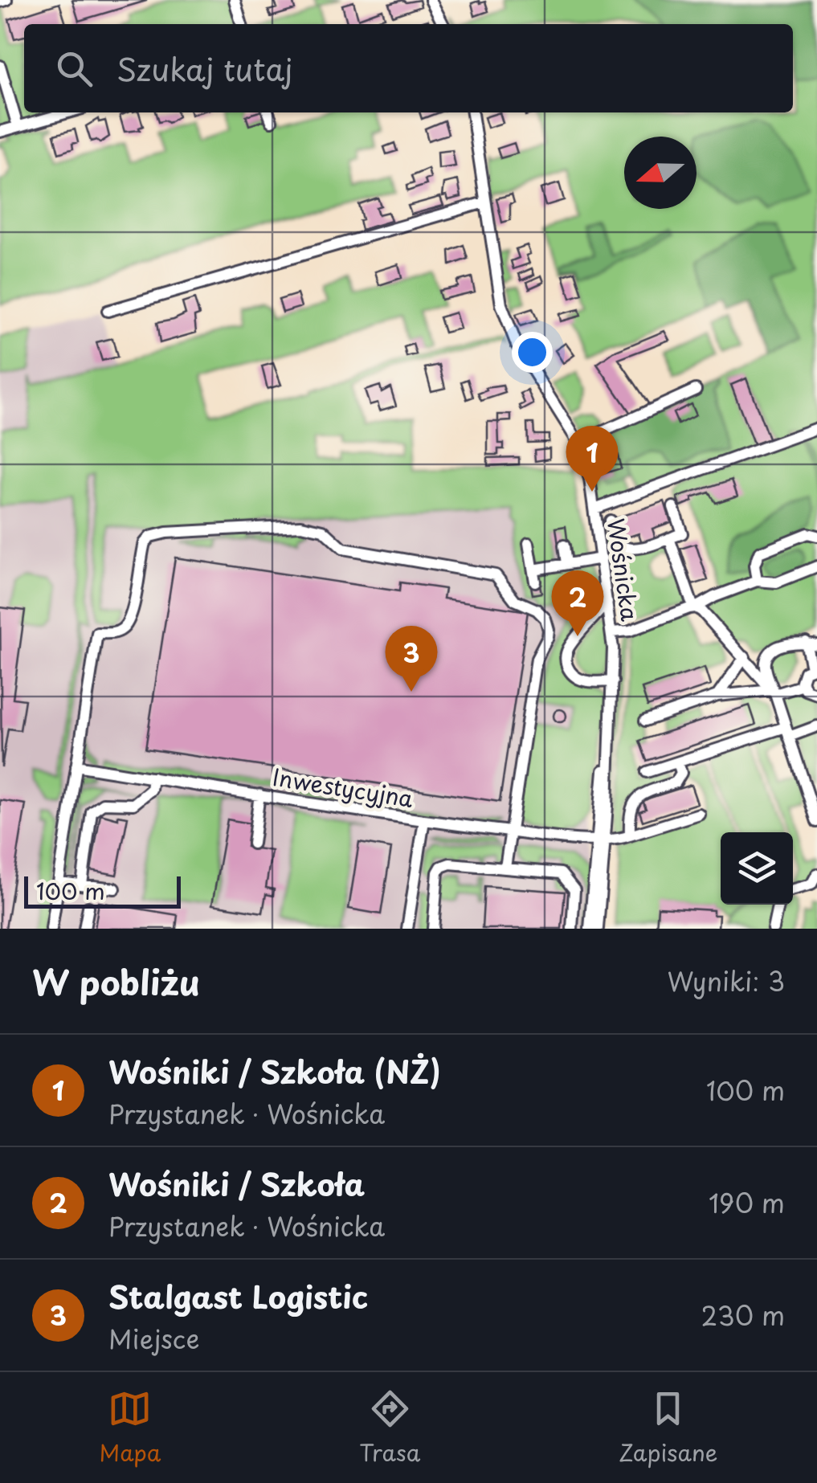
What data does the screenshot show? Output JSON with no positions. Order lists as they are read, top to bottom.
{
  "streets": {
    "street": ["Wośnicka", "Inwestycyjna"]
  },
  "crossings": [
    ["Wośnicka", "Inwestycyjna"]
  ],
  "scale_bar": "100 m",
  "north": "left",
  "page": {
    "search": "Szukaj tutaj",
    "pins": ["1", "2", "3"],
    "scale": "100 m",
    "heading": ["W pobliżu", "Wyniki: 3"],
    "list": [
      {
        "mark": "1",
        "name": "Wośniki / Szkoła (NŻ)",
        "note": "Przystanek · Wośnicka",
        "value": "100 m"
      },
      {
        "mark": "2",
        "name": "Wośniki / Szkoła",
        "note": "Przystanek · Wośnicka",
        "value": "190 m"
      },
      {
        "mark": "3",
        "name": "Stalgast Logistic",
        "note": "Miejsce",
        "value": "230 m"
      }
    ],
    "nav": ["Mapa", "Trasa", "Zapisane"]
  }
}
